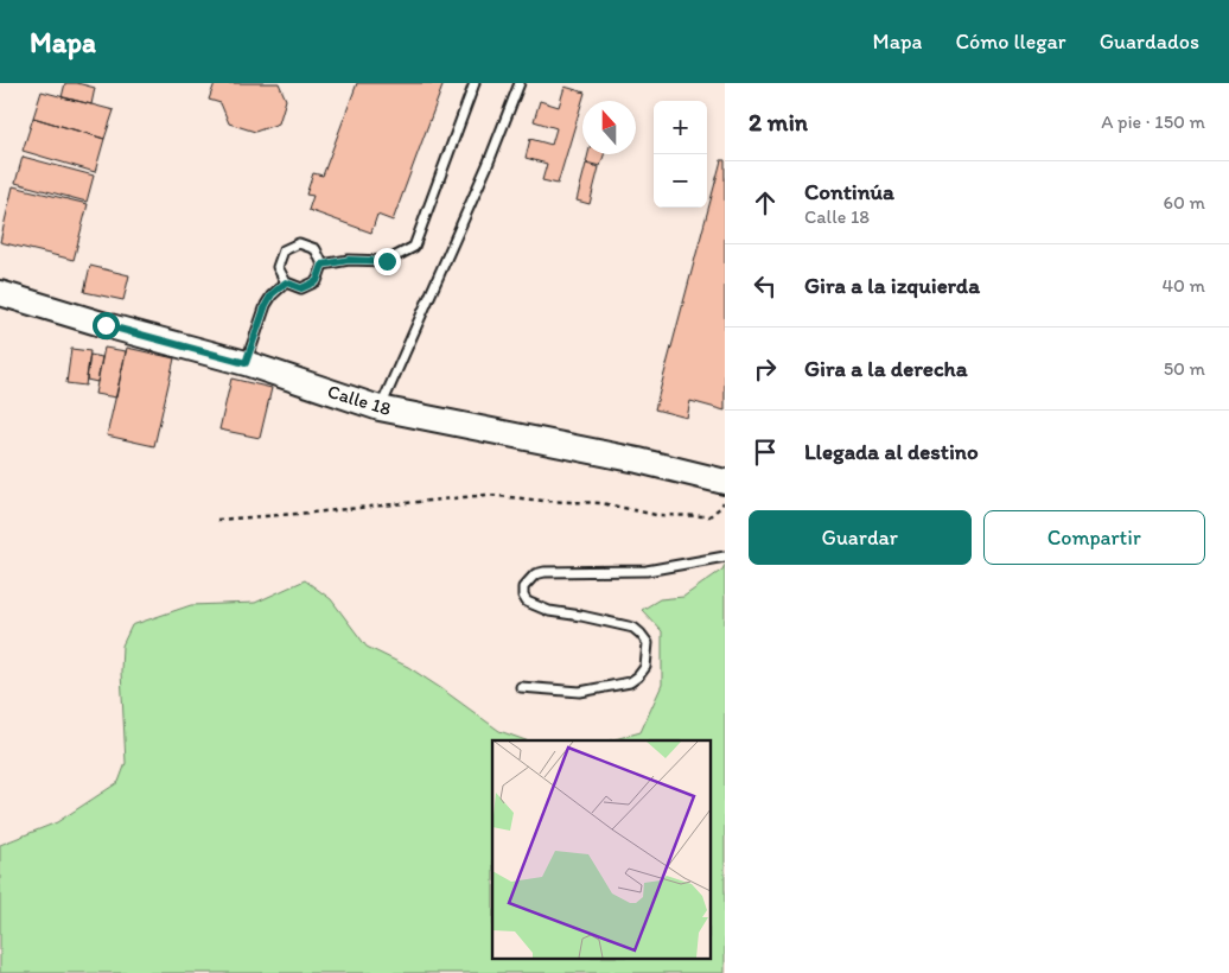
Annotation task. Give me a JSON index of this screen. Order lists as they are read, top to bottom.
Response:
{
  "streets": {
    "main road": ["Calle 18"]
  },
  "north": "top",
  "page": {
    "header": "Mapa",
    "nav": ["Mapa", "Cómo llegar", "Guardados"],
    "heading": ["2 min", "A pie · 150 m"],
    "map_buttons": ["+", "−"],
    "list": [
      ["Continúa", "Calle 18", "60 m"],
      ["Gira a la izquierda", "40 m"],
      ["Gira a la derecha", "50 m"],
      "Llegada al destino"
    ],
    "buttons": ["Guardar", "Compartir"]
  }
}
